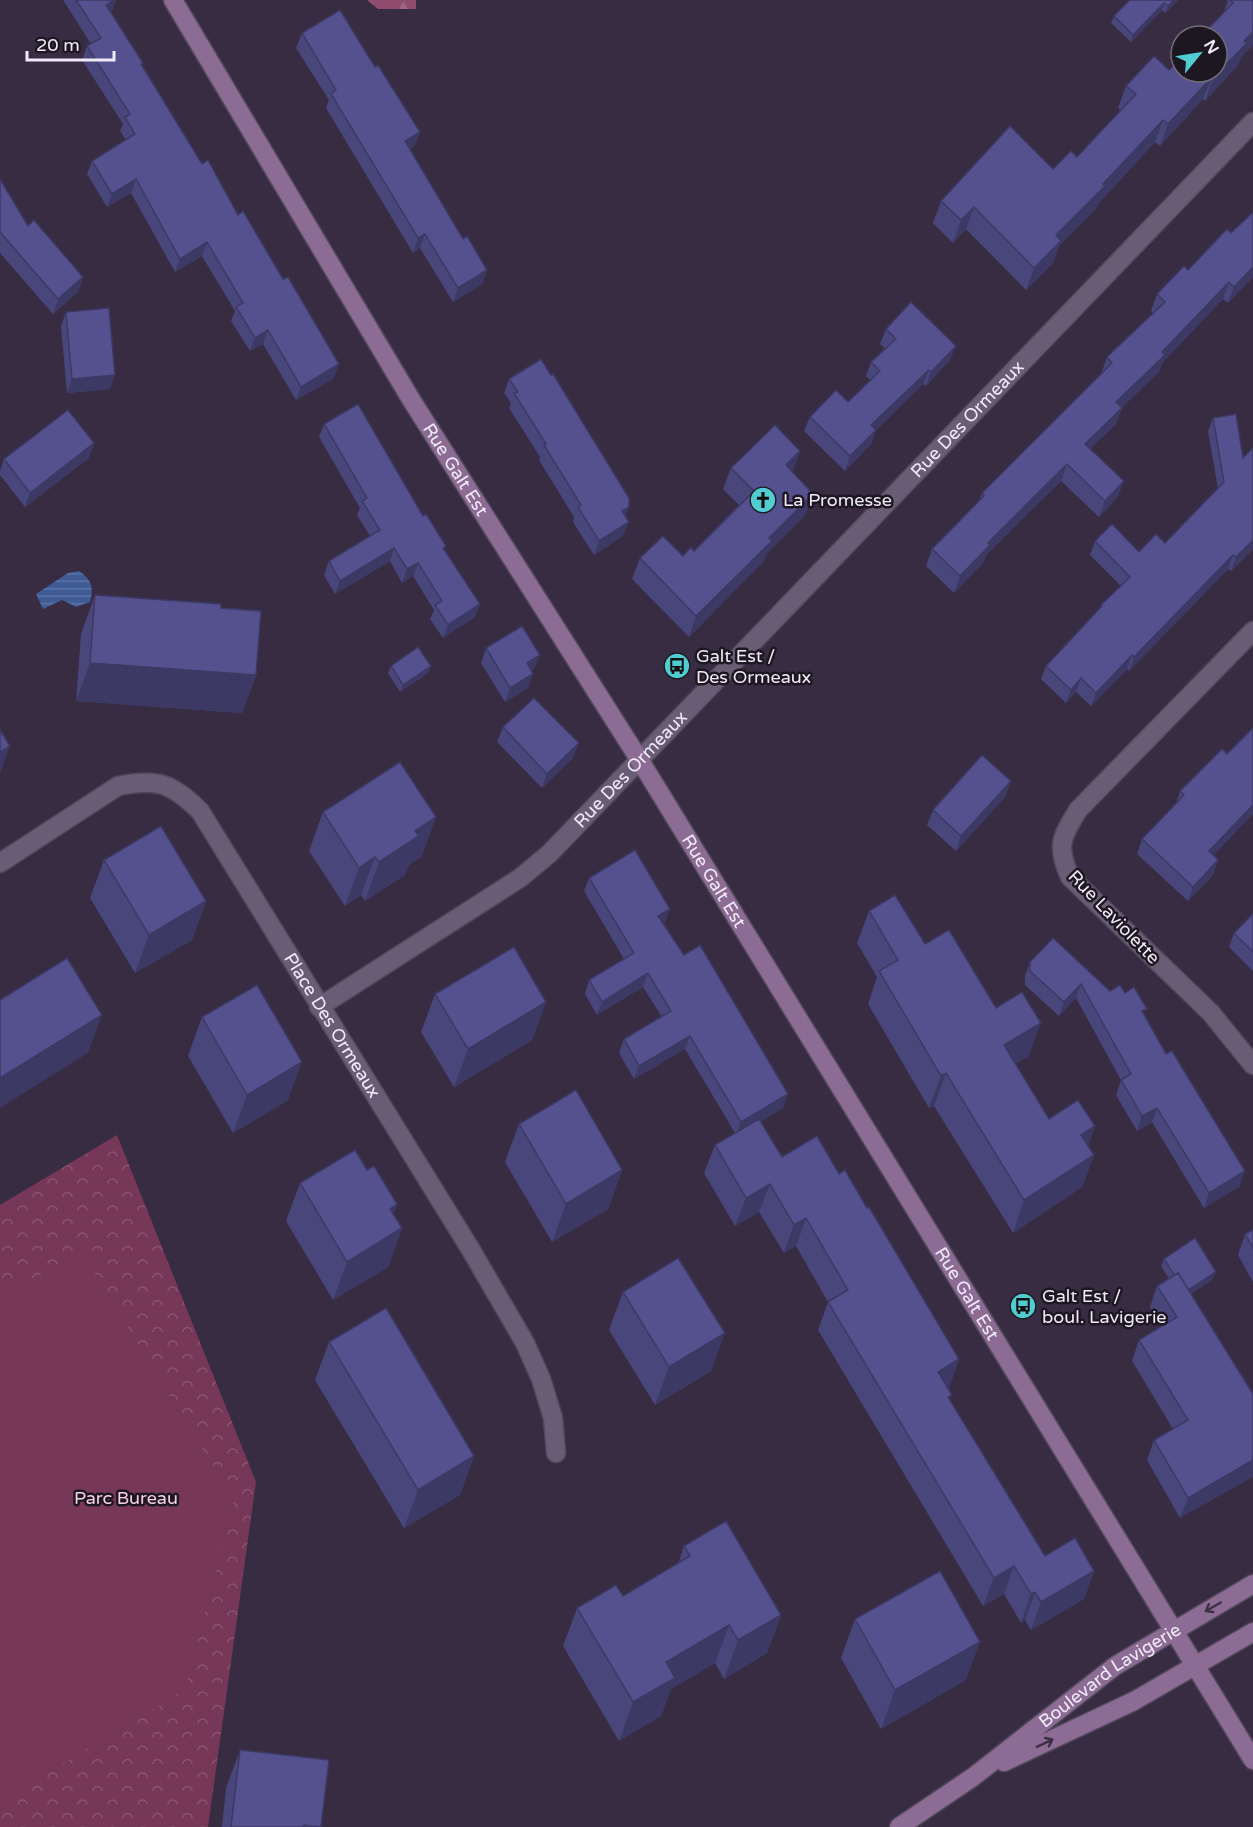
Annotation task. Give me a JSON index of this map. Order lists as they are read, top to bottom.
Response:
{
  "streets": {
    "main road": ["Rue Galt Est", "Boulevard Lavigerie"],
    "street": ["Rue Des Ormeaux", "Rue Laviolette", "Place Des Ormeaux"]
  },
  "crossings": [
    ["Rue Des Ormeaux", "Rue Galt Est"],
    ["Rue Des Ormeaux", "Place Des Ormeaux"],
    ["Rue Galt Est", "Boulevard Lavigerie"]
  ],
  "parks": ["Parc Bureau"],
  "places": {
    "church": ["La Promesse"],
    "bus stop": ["Galt Est / Des Ormeaux", "Galt Est / boul. Lavigerie"]
  },
  "scale_bar": "20 m",
  "north": "top right"
}
